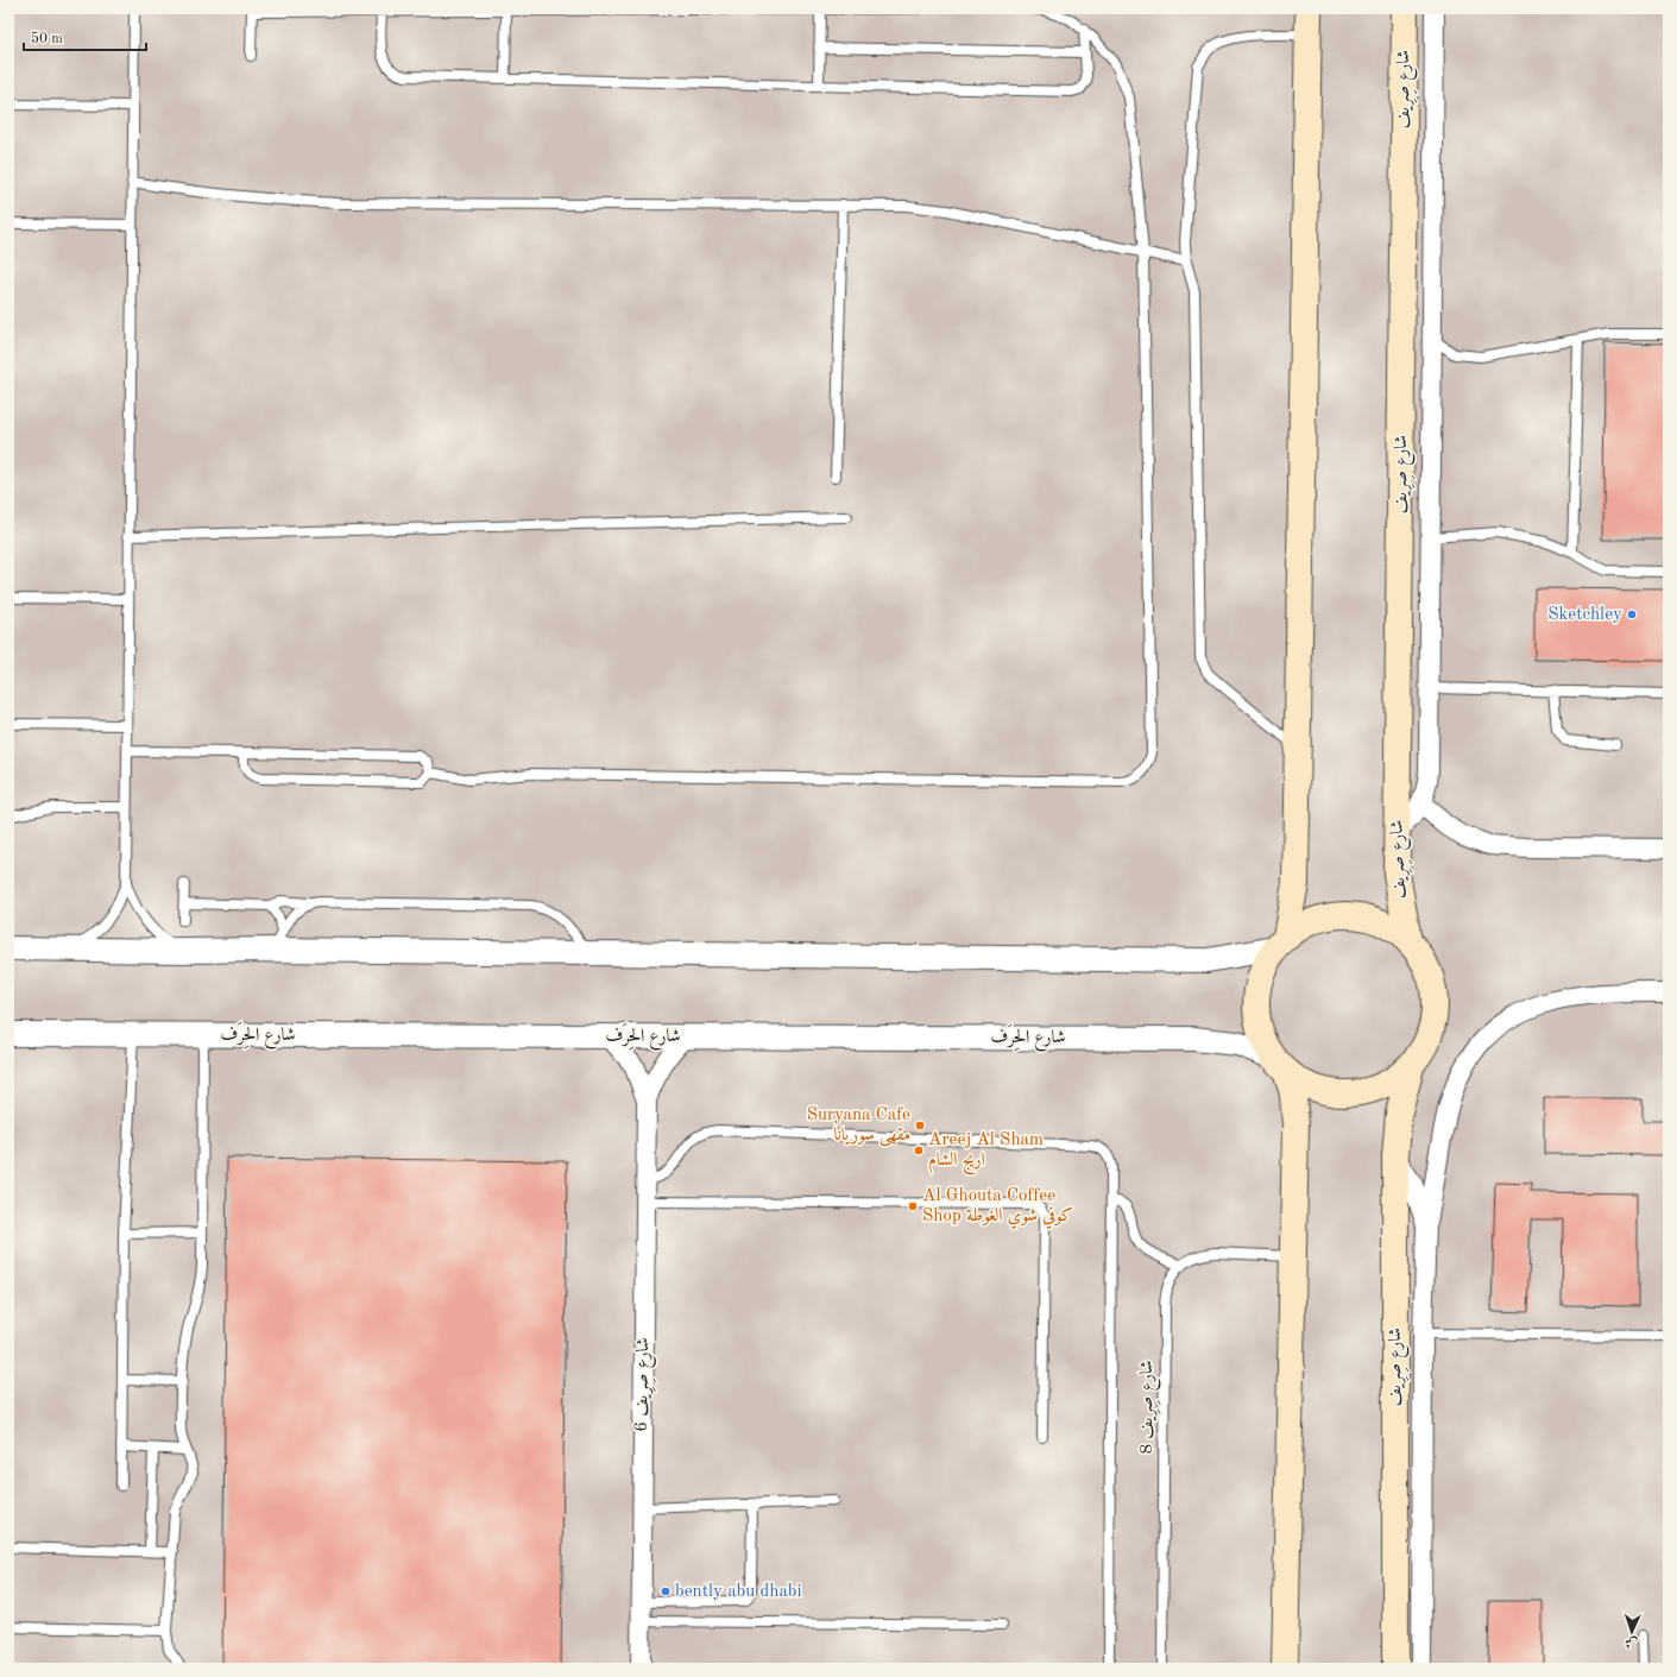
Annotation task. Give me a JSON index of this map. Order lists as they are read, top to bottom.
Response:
{
  "streets": {
    "main road": ["شارع صِرِيف"],
    "street": ["شارع الحِرَف", "شارع صِرِيف 6"],
    "lane": ["شارع صِرِيف 8"]
  },
  "crossings": [
    ["شارع الحِرَف", "شارع صِرِيف 6"]
  ],
  "places": [
    "Sketchley",
    "Suryana Cafe مقهى سوريانا",
    "Areej Al Sham اريج الشام",
    "Al Ghouta Coffee Shop كوفي شوي الغوطة",
    "bently abu dhabi"
  ],
  "scale_bar": "50 m",
  "north": "bottom"
}
